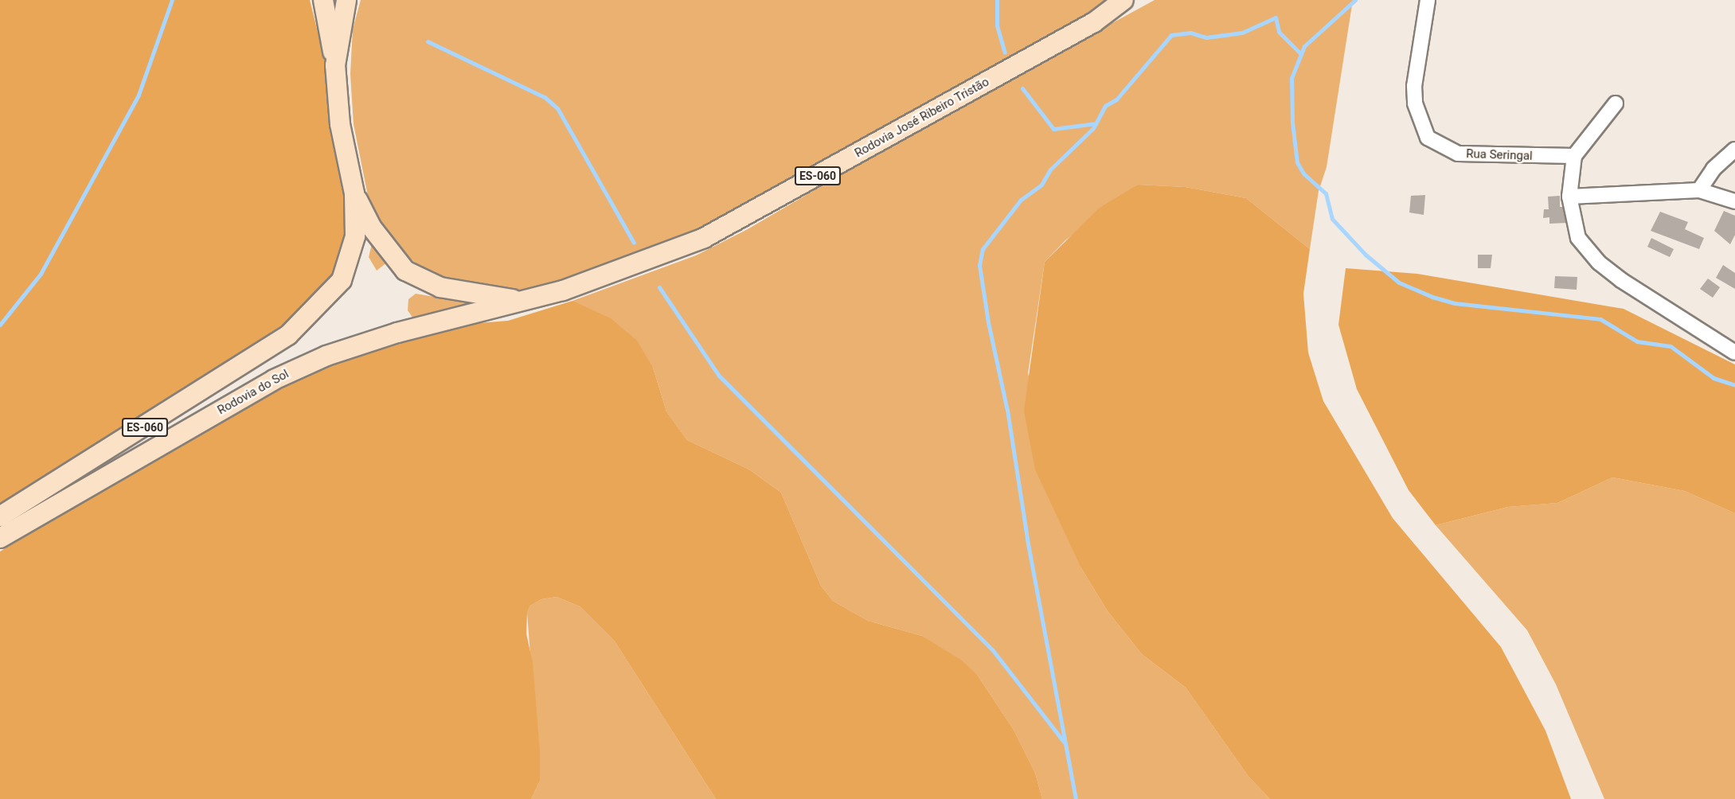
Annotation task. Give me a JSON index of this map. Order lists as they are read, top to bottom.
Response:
{
  "streets": {
    "main road": ["Rodovia José Ribeiro Tristão", "ES-060", "Rodovia do Sol"],
    "street": ["Rua Seringal"]
  },
  "crossings": [
    ["Rodovia José Ribeiro Tristão", "Rodovia do Sol"]
  ]
}
